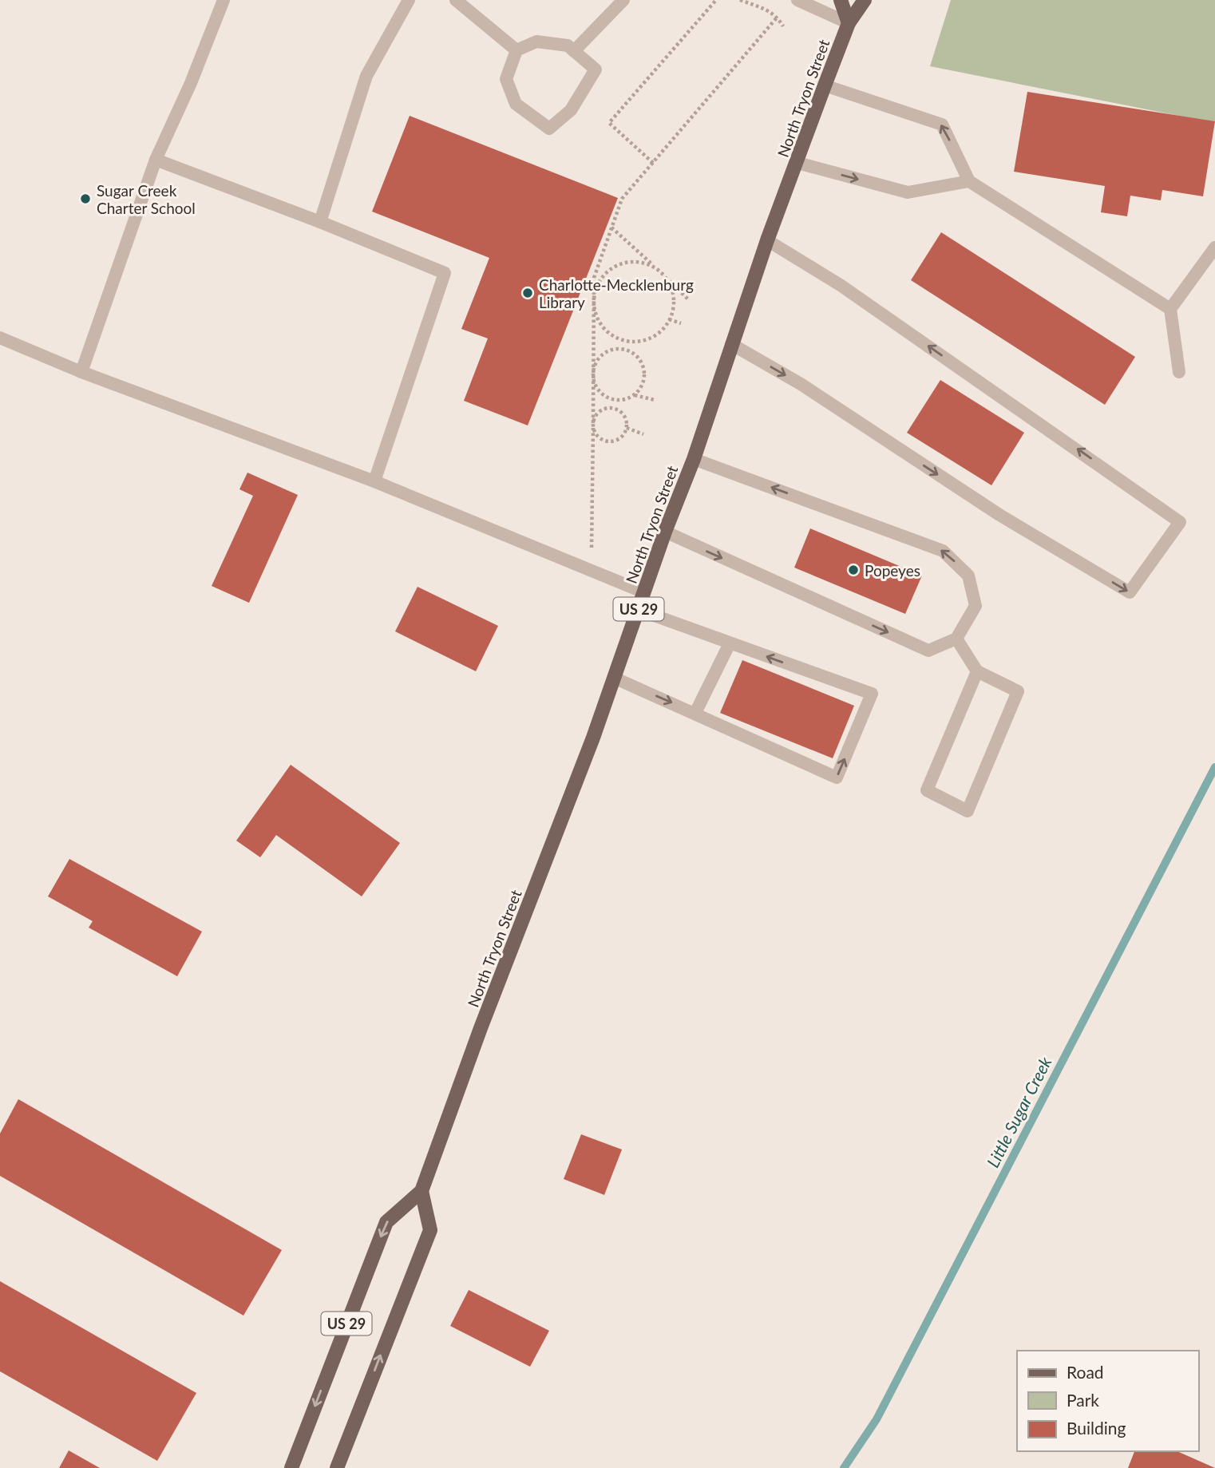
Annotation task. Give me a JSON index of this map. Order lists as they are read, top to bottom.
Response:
{
  "streets": {
    "main road": ["North Tryon Street", "US 29"]
  },
  "crossings": [
    ["North Tryon Street", "US 29"]
  ],
  "water": ["Little Sugar Creek"],
  "places": ["Sugar Creek Charter School", "Charlotte-Mecklenburg Library", "Popeyes"],
  "legend": ["Road", "Park", "Building"]
}
